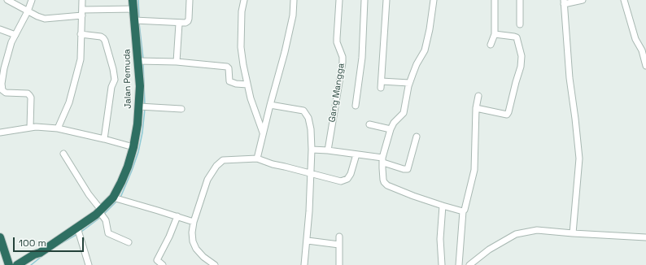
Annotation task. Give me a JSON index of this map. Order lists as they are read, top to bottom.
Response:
{
  "streets": {
    "highway": ["Jalan Pemuda"],
    "street": ["Gang Mangga"]
  },
  "scale_bar": "100 m"
}
